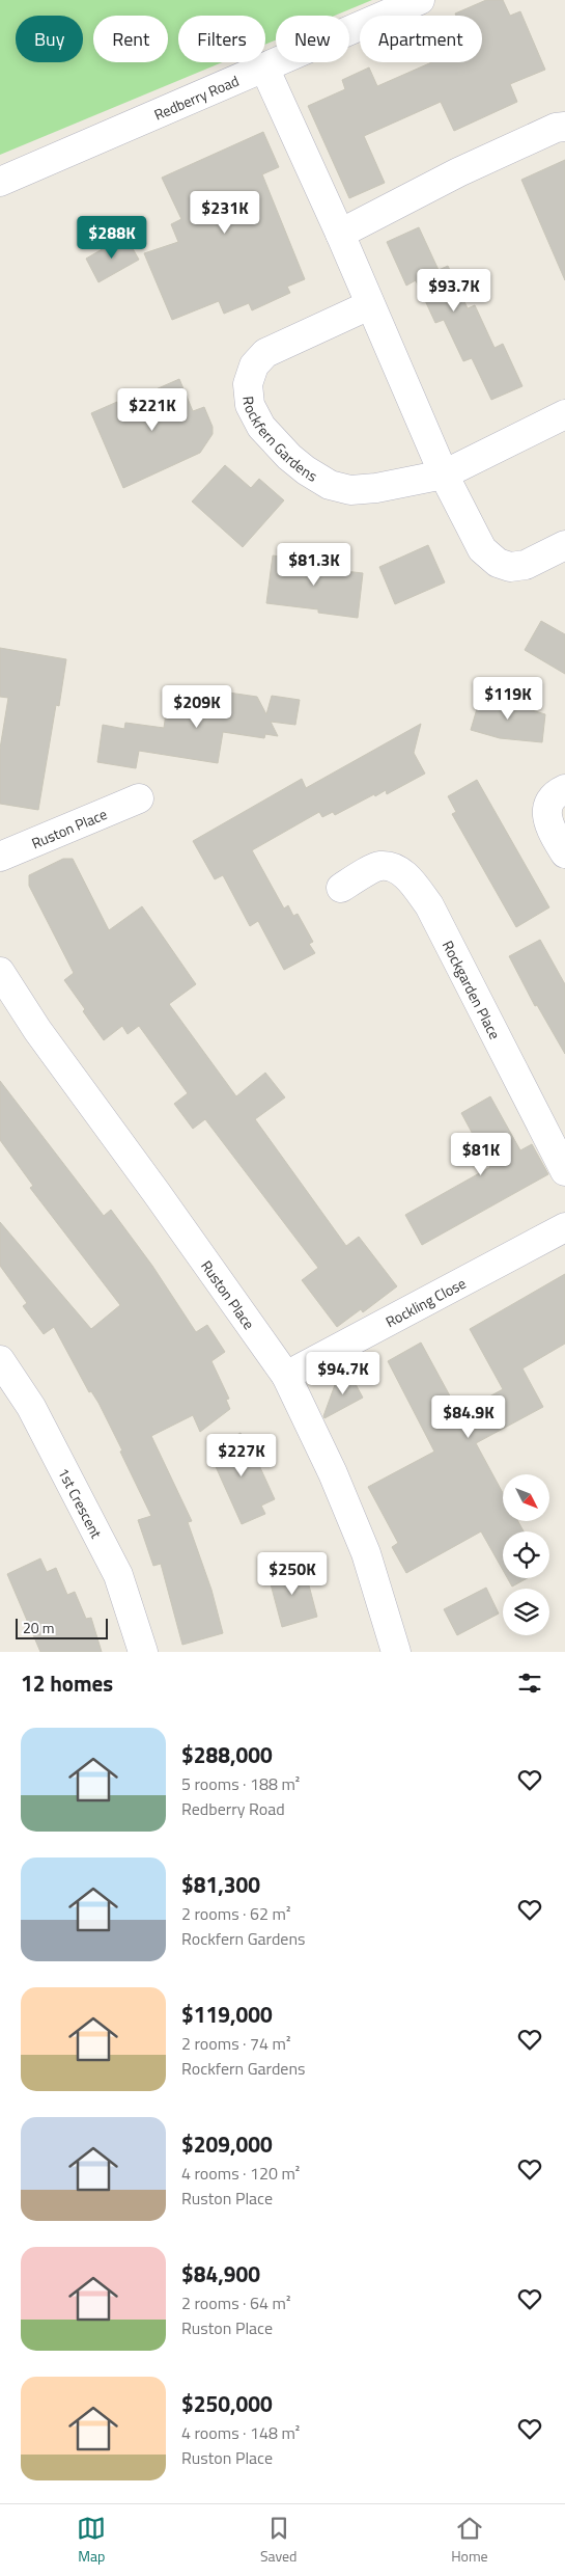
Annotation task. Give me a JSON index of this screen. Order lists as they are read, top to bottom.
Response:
{
  "streets": {
    "street": [
      "Redberry Road",
      "Rockfern Gardens",
      "Ruston Place",
      "Rockgarden Place",
      "Rockling Close",
      "1st Crescent"
    ]
  },
  "crossings": [
    ["Ruston Place", "Rockling Close"]
  ],
  "scale_bar": "20 m",
  "north": "bottom right",
  "page": {
    "chip": [
      "Buy",
      "Rent",
      "Filters",
      "New",
      "Apartment"
    ],
    "price": [
      "$231K",
      "$288K",
      "$93.7K",
      "$221K",
      "$81.3K",
      "$119K",
      "$209K",
      "$81K",
      "$94.7K",
      "$84.9K",
      "$227K",
      "$250K"
    ],
    "scale": "20 m",
    "heading": "12 homes",
    "list": [
      {
        "name": "$288,000",
        "note": "5 rooms · 188 m² · Redberry Road"
      },
      {
        "name": "$81,300",
        "note": "2 rooms · 62 m² · Rockfern Gardens"
      },
      {
        "name": "$119,000",
        "note": "2 rooms · 74 m² · Rockfern Gardens"
      },
      {
        "name": "$209,000",
        "note": "4 rooms · 120 m² · Ruston Place"
      },
      {
        "name": "$84,900",
        "note": "2 rooms · 64 m² · Ruston Place"
      },
      {
        "name": "$250,000",
        "note": "4 rooms · 148 m² · Ruston Place"
      }
    ],
    "tabs": ["Map", "Saved", "Home"]
  }
}
